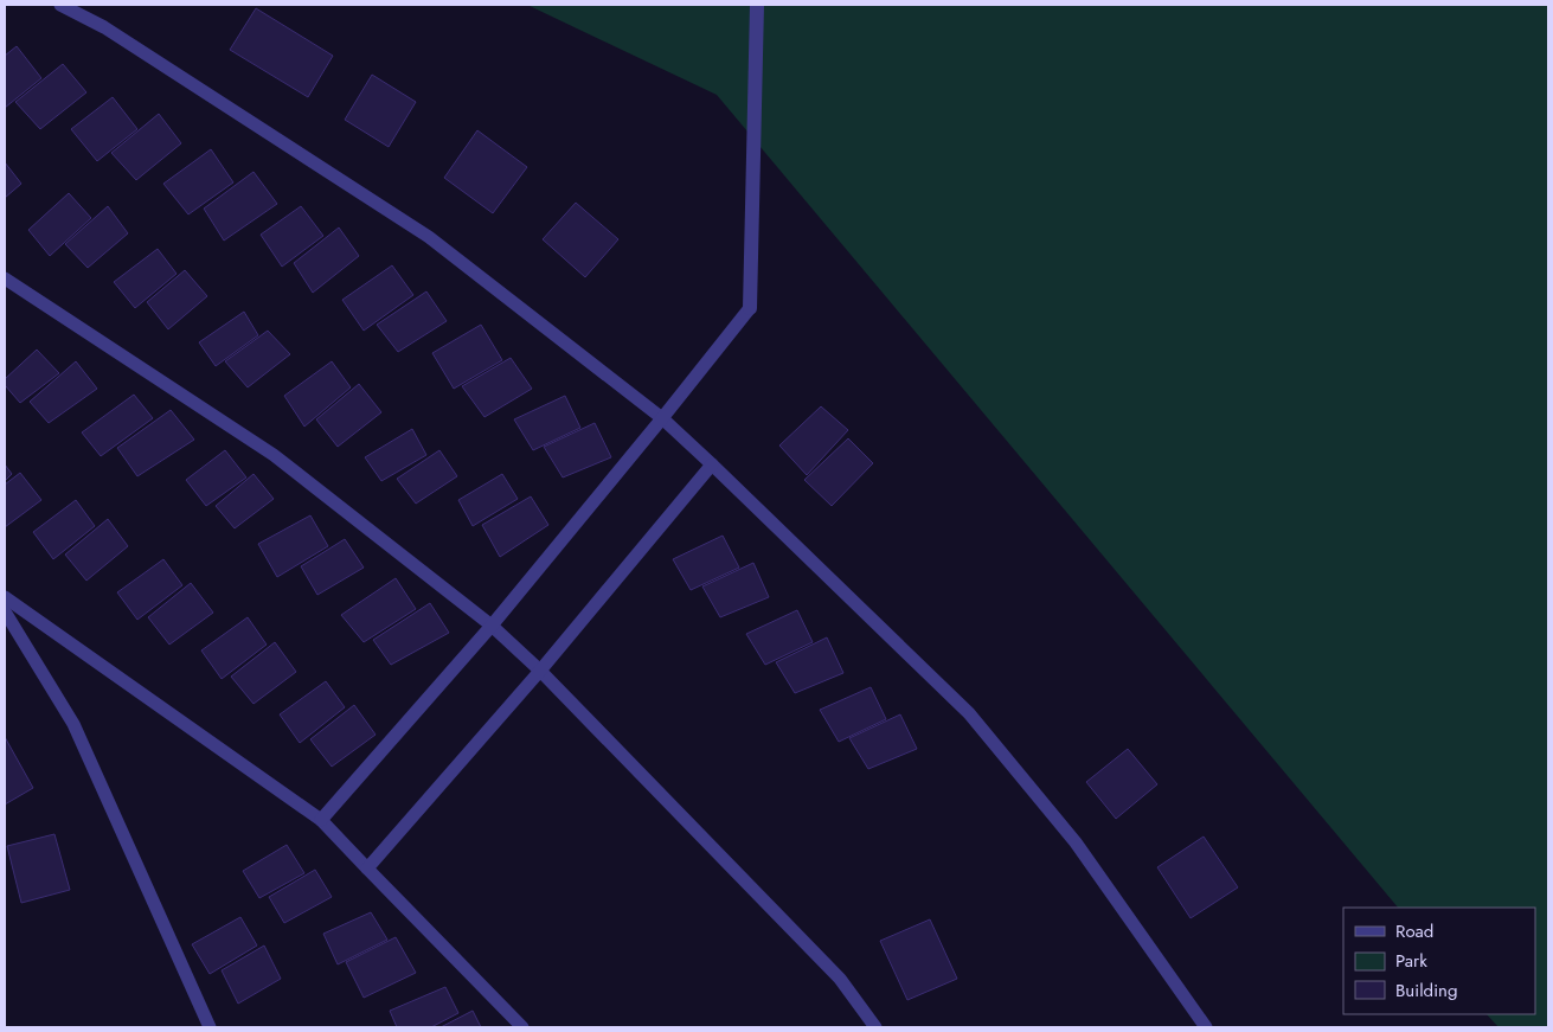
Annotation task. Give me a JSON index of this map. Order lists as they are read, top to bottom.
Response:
{
  "legend": ["Road", "Park", "Building"]
}
